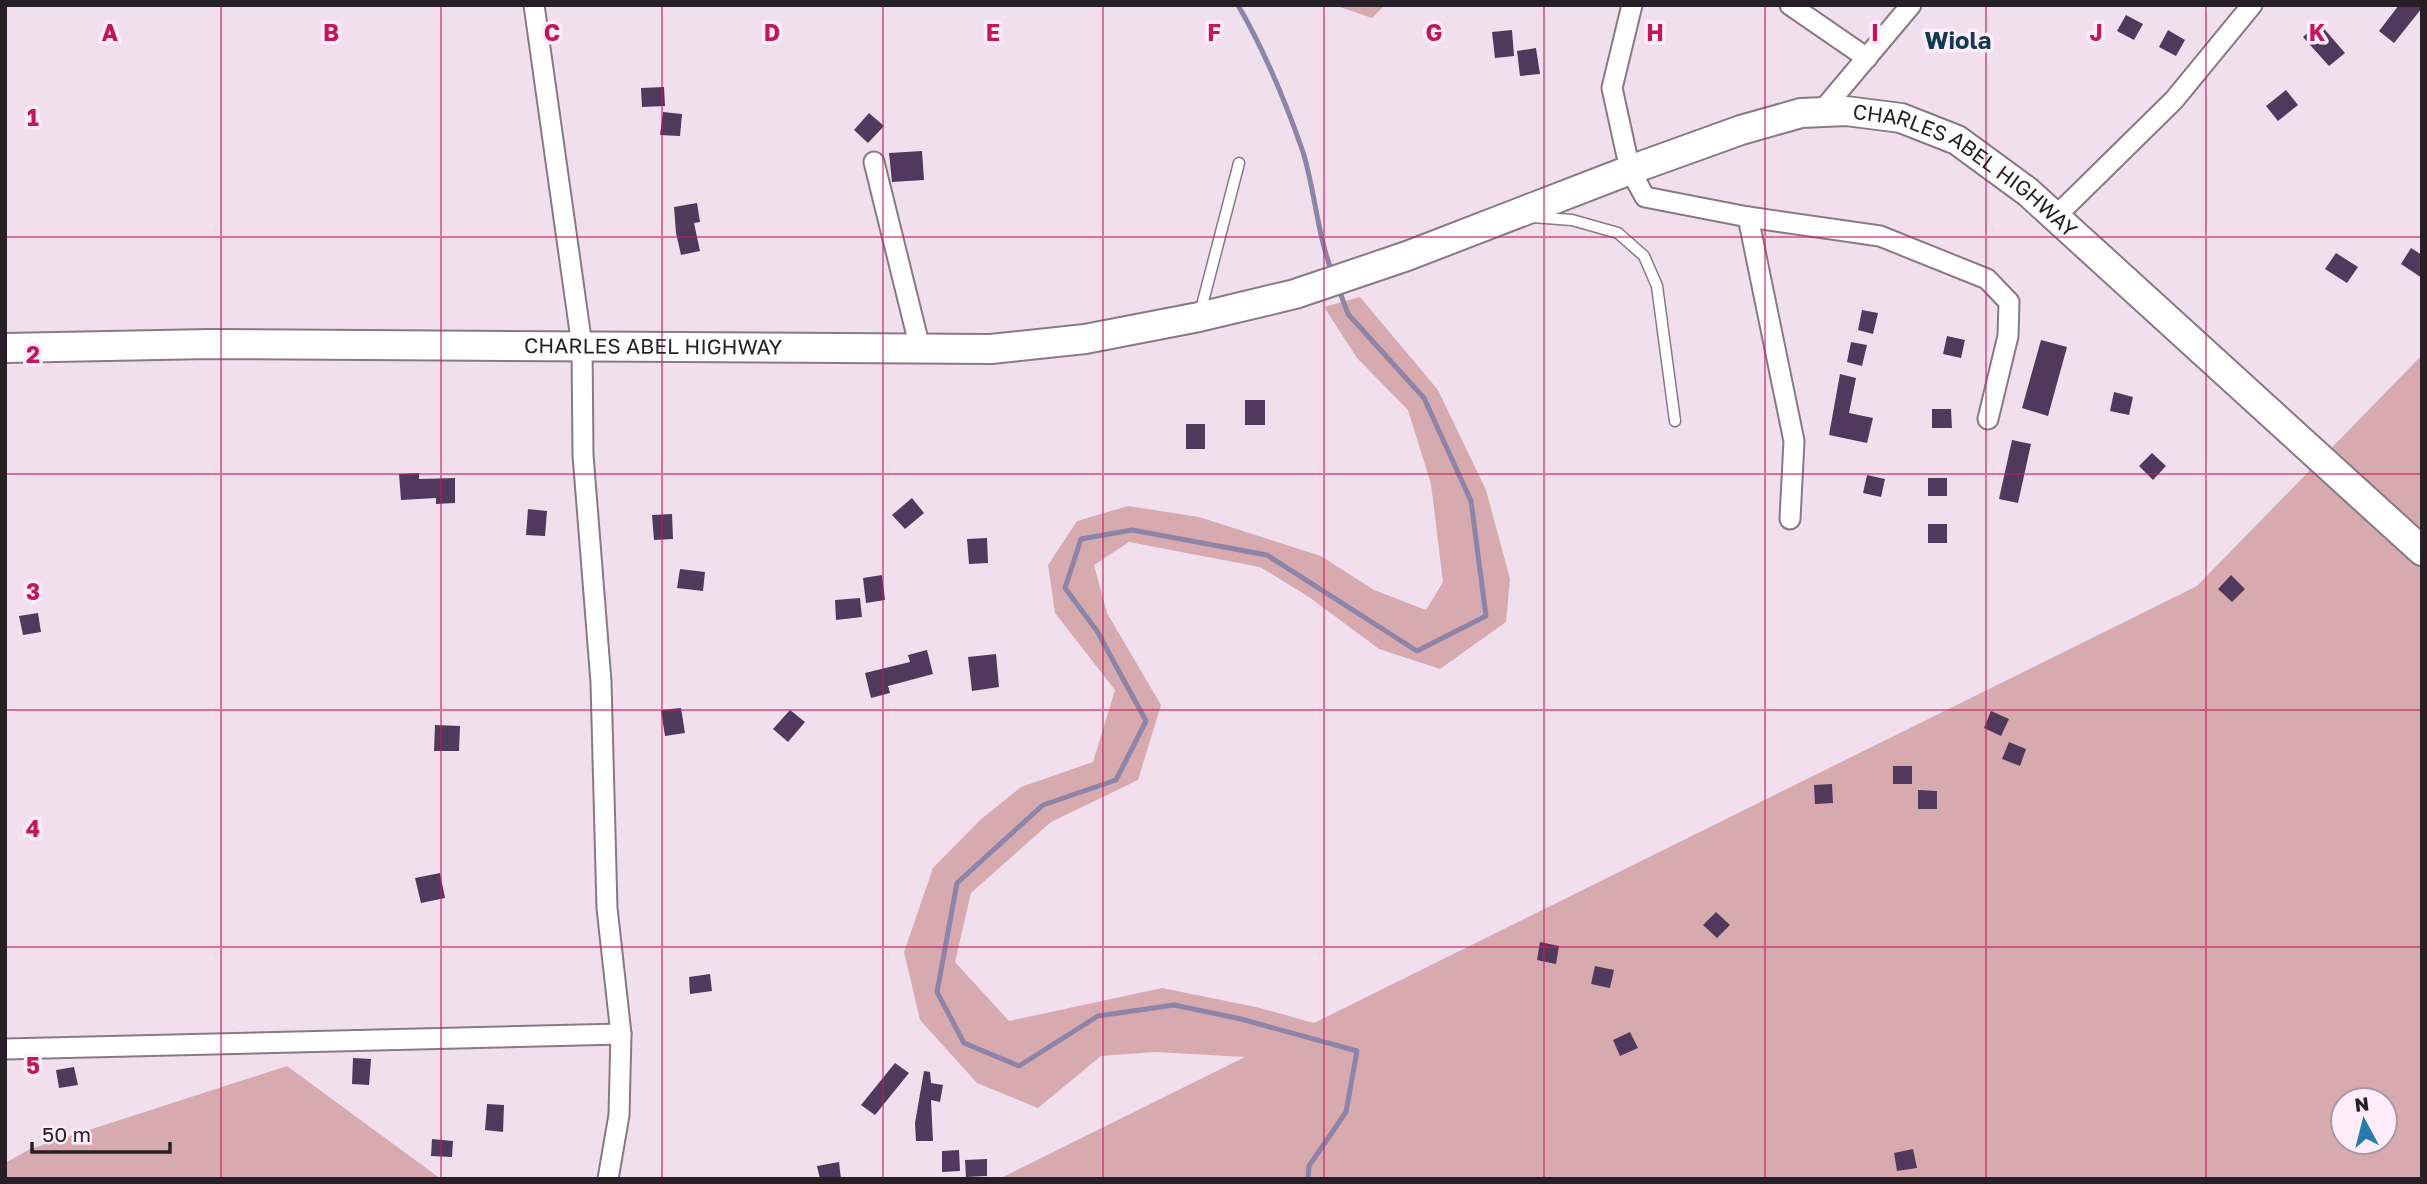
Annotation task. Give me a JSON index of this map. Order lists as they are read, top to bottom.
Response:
{
  "streets": {
    "main road": ["CHARLES ABEL HIGHWAY"]
  },
  "districts": ["Wiola"],
  "scale_bar": "50 m",
  "north": "top",
  "grid": {
    "columns": [
      "A",
      "B",
      "C",
      "D",
      "E",
      "F",
      "G",
      "H",
      "I",
      "J",
      "K"
    ],
    "rows": [
      "1",
      "2",
      "3",
      "4",
      "5"
    ]
  }
}
